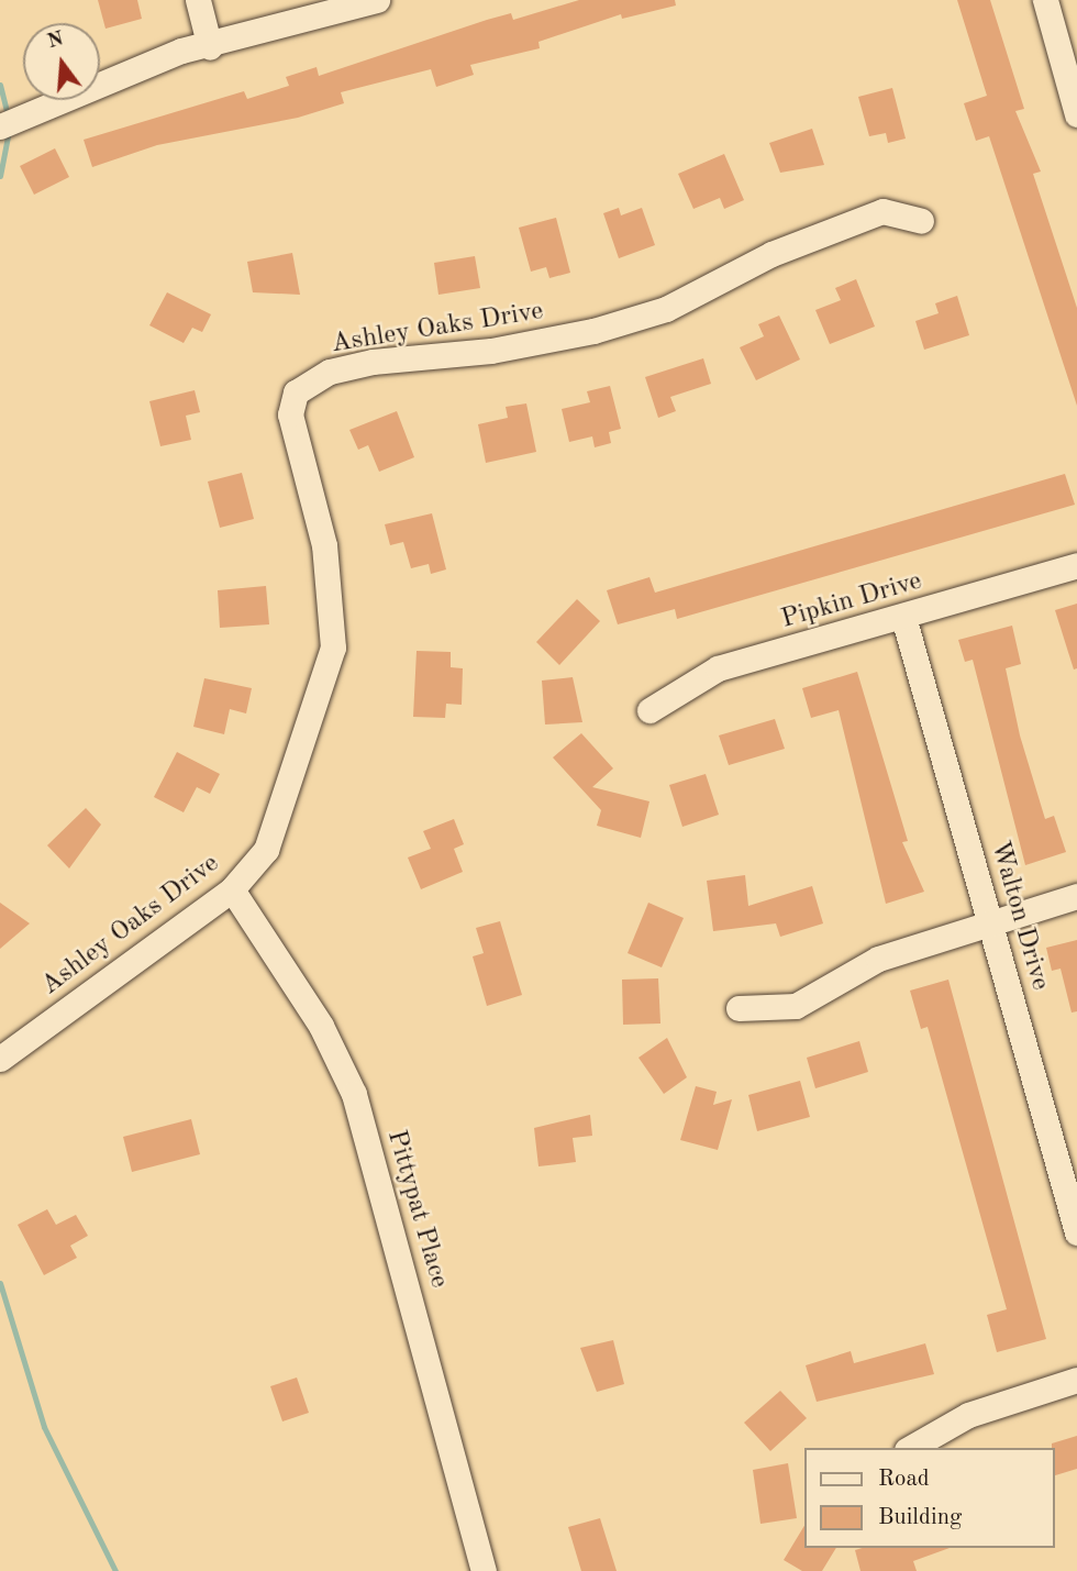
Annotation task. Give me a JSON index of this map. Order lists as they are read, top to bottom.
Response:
{
  "streets": {
    "street": [
      "Ashley Oaks Drive",
      "Pipkin Drive",
      "Walton Drive",
      "Pittypat Place"
    ]
  },
  "crossings": [
    ["Ashley Oaks Drive", "Pittypat Place"],
    ["Pipkin Drive", "Walton Drive"]
  ],
  "legend": ["Road", "Building"],
  "north": "top"
}
